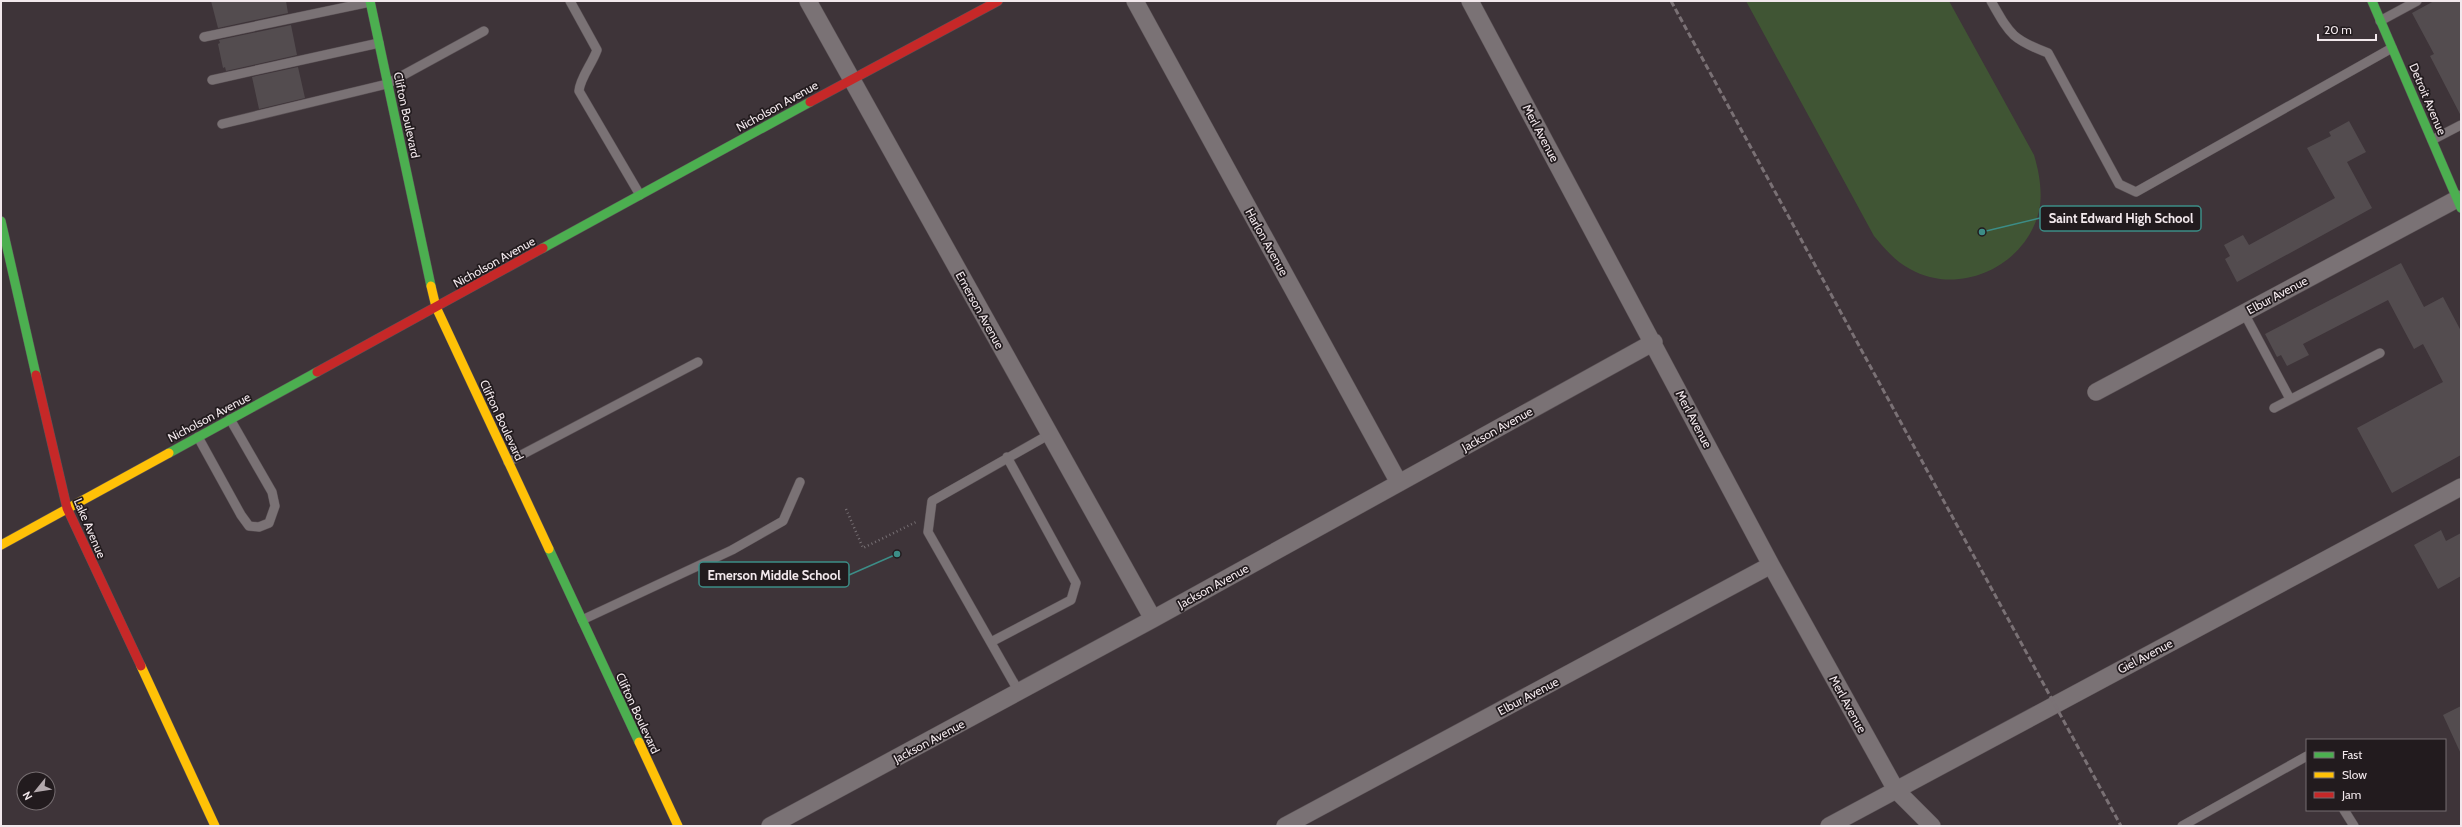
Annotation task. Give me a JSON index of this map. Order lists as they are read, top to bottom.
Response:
{
  "streets": {
    "street": [
      "Detroit Avenue",
      "Nicholson Avenue",
      "Clifton Boulevard",
      "Merl Avenue",
      "Harlon Avenue",
      "Elbur Avenue",
      "Emerson Avenue",
      "Jackson Avenue",
      "Lake Avenue",
      "Giel Avenue"
    ]
  },
  "crossings": [
    ["Detroit Avenue", "Elbur Avenue"],
    ["Nicholson Avenue", "Clifton Boulevard"],
    ["Nicholson Avenue", "Emerson Avenue"],
    ["Nicholson Avenue", "Lake Avenue"],
    ["Merl Avenue", "Elbur Avenue"],
    ["Merl Avenue", "Jackson Avenue"],
    ["Merl Avenue", "Giel Avenue"],
    ["Harlon Avenue", "Jackson Avenue"],
    ["Emerson Avenue", "Jackson Avenue"]
  ],
  "places": ["Saint Edward High School", "Emerson Middle School"],
  "legend": ["Fast", "Slow", "Jam"],
  "scale_bar": "20 m",
  "north": "bottom left"
}
